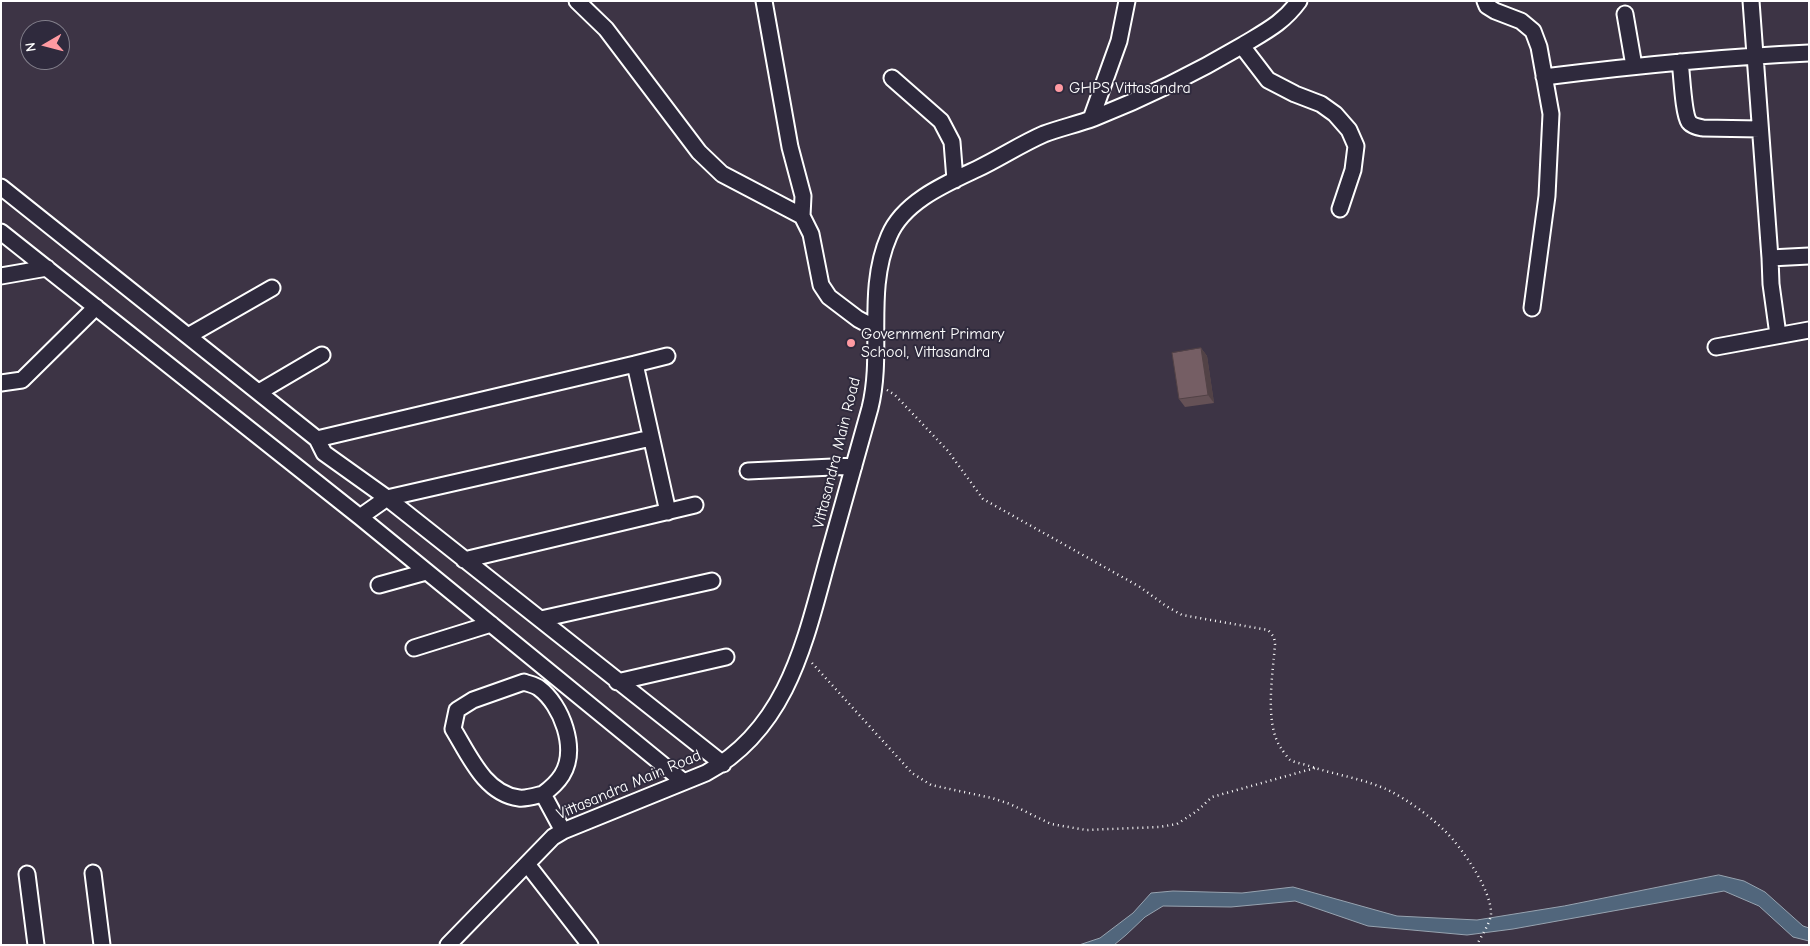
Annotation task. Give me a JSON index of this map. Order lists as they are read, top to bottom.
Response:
{
  "streets": {
    "street": ["Vittasandra Main Road"]
  },
  "places": ["GHPS Vittasandra", "Government Primary School, Vittasandra"],
  "north": "left"
}
